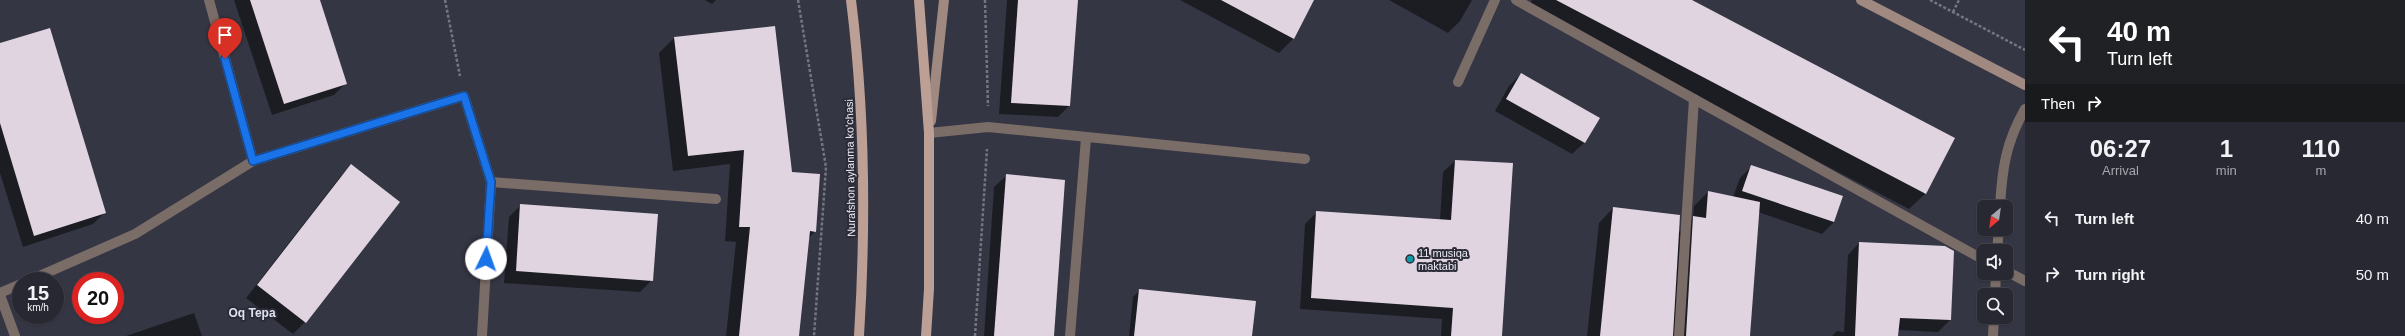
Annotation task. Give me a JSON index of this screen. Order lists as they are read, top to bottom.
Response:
{
  "streets": {
    "main road": ["Nurafshon aylanma ko'chasi"]
  },
  "districts": ["Oq Tepa"],
  "places": ["11 musiqa maktabi"],
  "north": "bottom left",
  "page": {
    "turn": ["40 m", "Turn left"],
    "then": "Then",
    "eta": [
      "06:27",
      "Arrival",
      "1",
      "min",
      "110",
      "m"
    ],
    "list": [
      {
        "name": "Turn left",
        "value": "40 m"
      },
      {
        "name": "Turn right",
        "value": "50 m"
      }
    ],
    "speed": "15 km/h",
    "limit": "20"
  }
}
